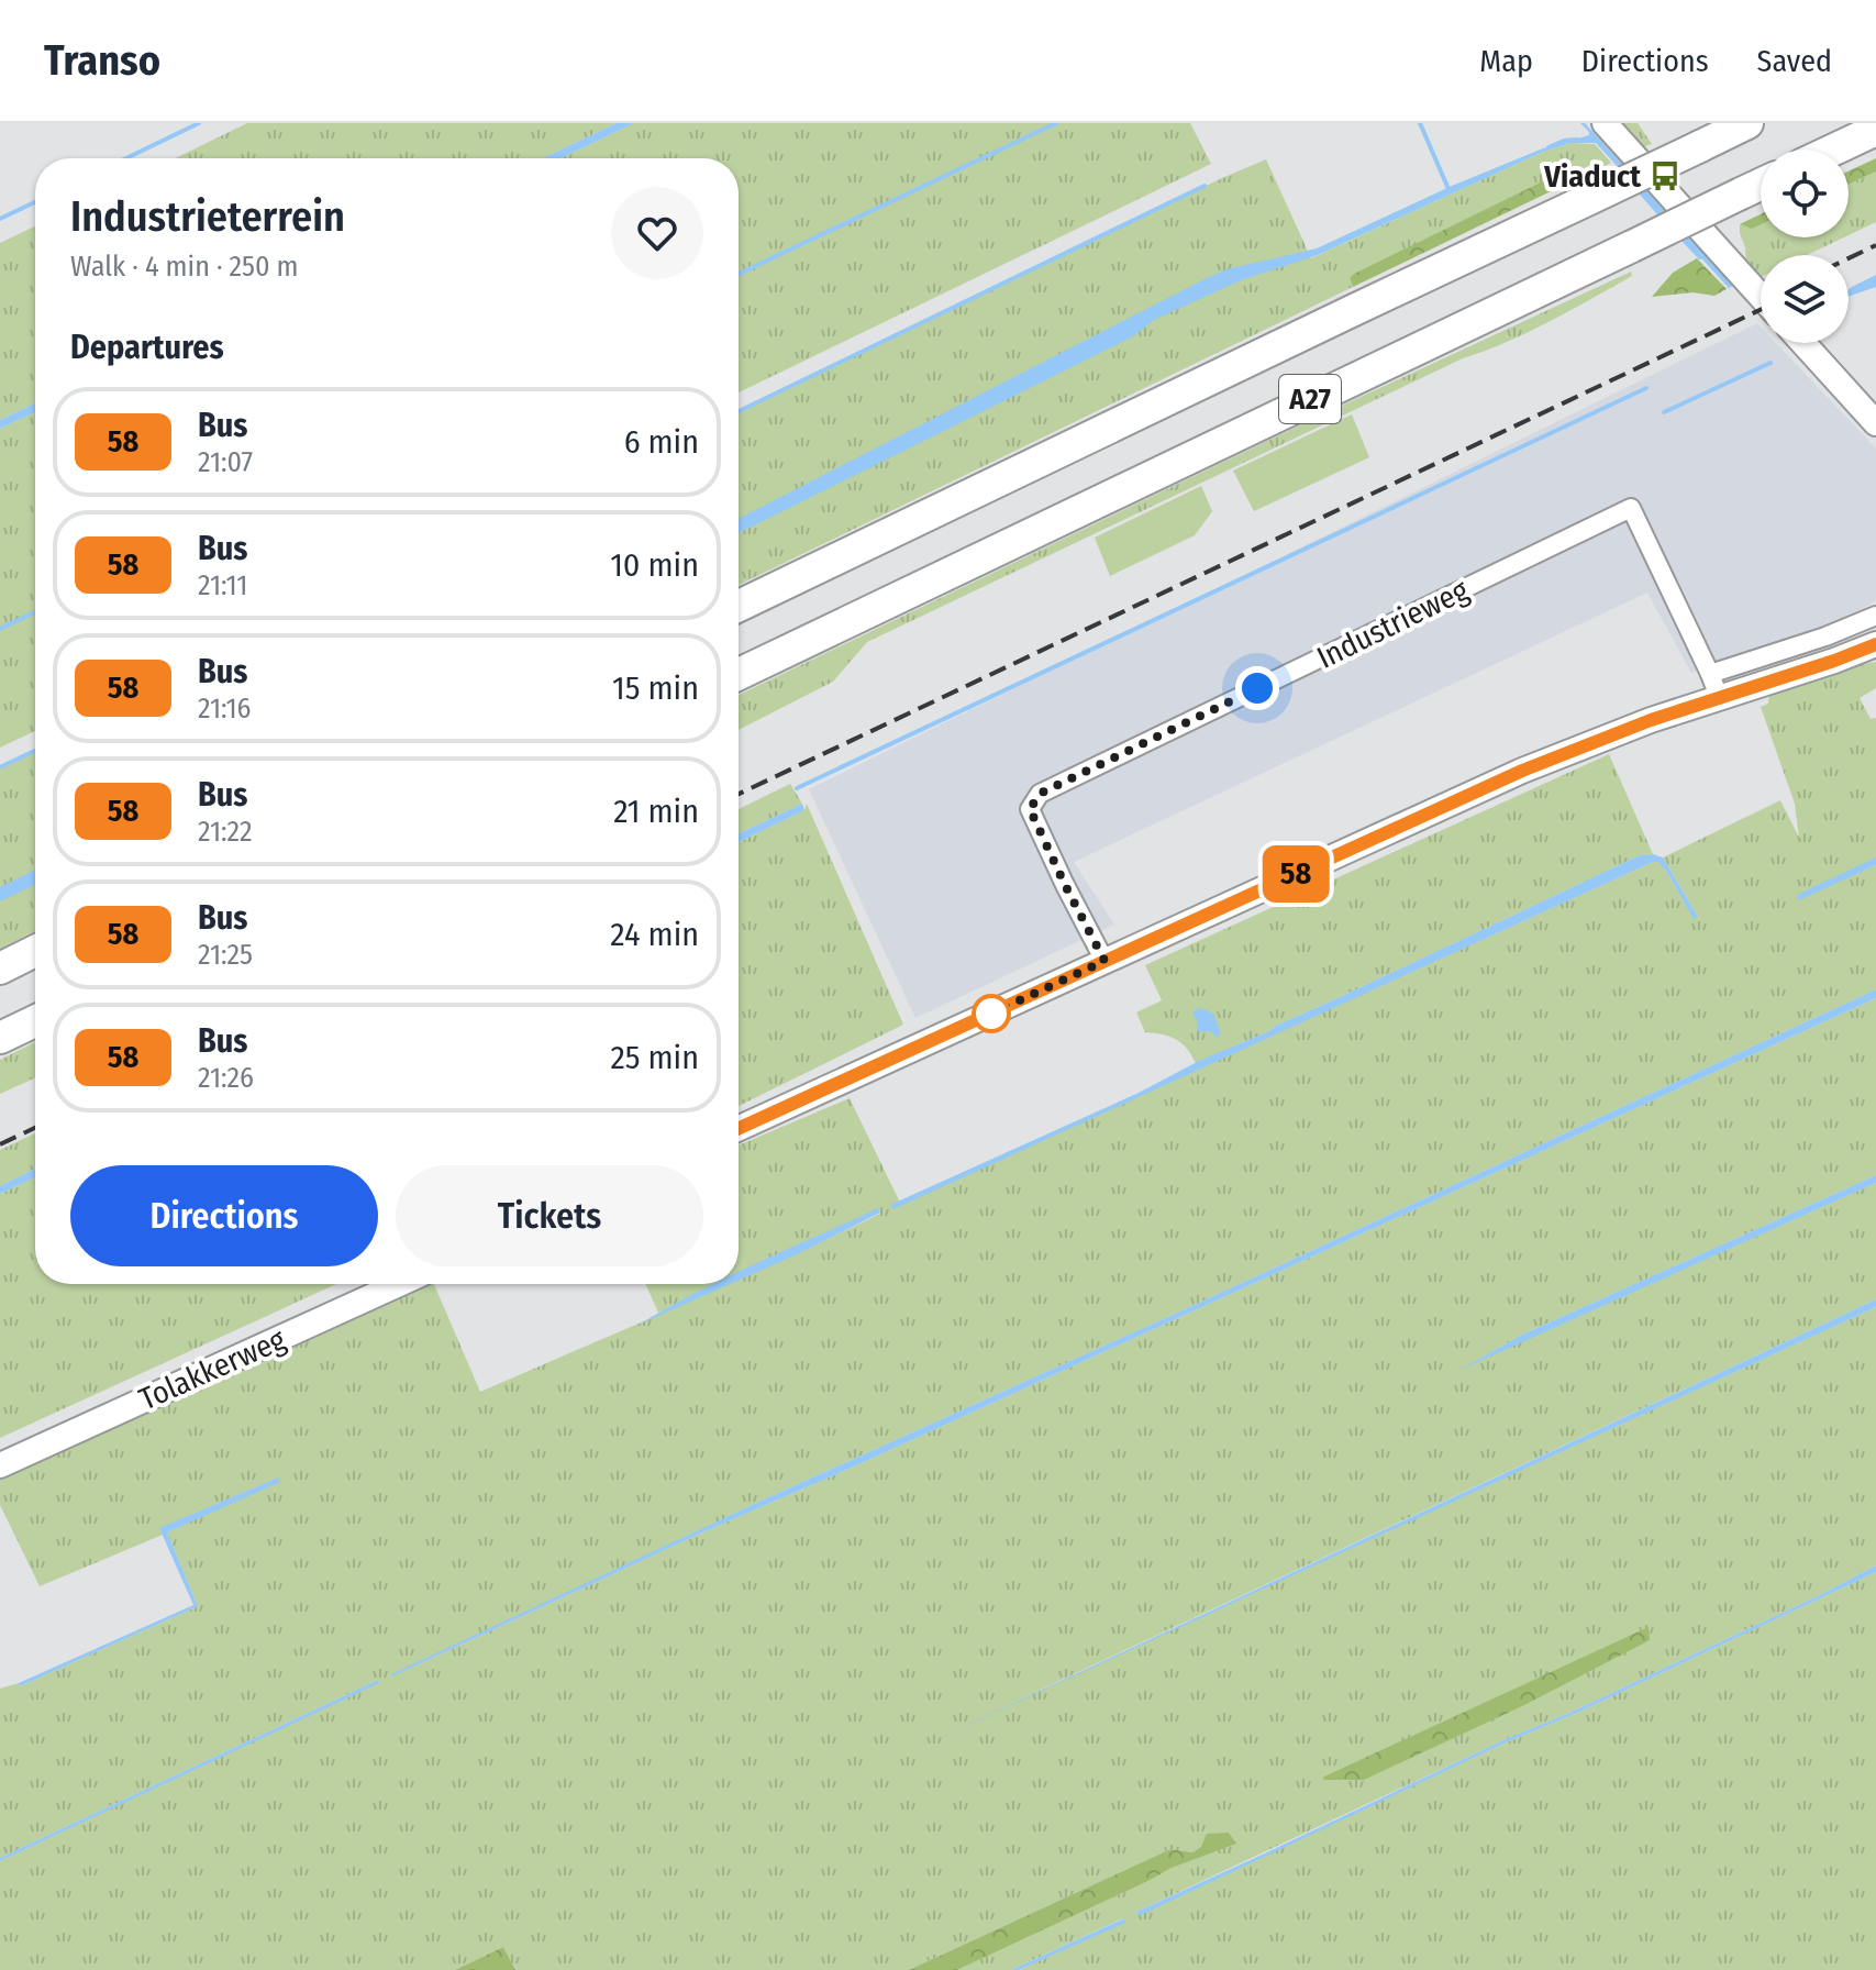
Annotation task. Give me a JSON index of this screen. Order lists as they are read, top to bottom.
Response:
{
  "streets": {
    "highway": ["A27"],
    "main road": ["Tolakkerweg"],
    "street": ["Industrieweg"]
  },
  "places": {
    "bus stop": ["Viaduct"]
  },
  "lines": ["bus line 58"],
  "page": {
    "header": "Transo",
    "nav": ["Map", "Directions", "Saved"],
    "on_map": "58",
    "heading": [
      ["Industrieterrein", "Walk · 4 min · 250 m"],
      "Departures"
    ],
    "list": [
      {
        "mark": "58",
        "name": "Bus",
        "note": "21:07",
        "value": "6 min"
      },
      {
        "mark": "58",
        "name": "Bus",
        "note": "21:11",
        "value": "10 min"
      },
      {
        "mark": "58",
        "name": "Bus",
        "note": "21:16",
        "value": "15 min"
      },
      {
        "mark": "58",
        "name": "Bus",
        "note": "21:22",
        "value": "21 min"
      },
      {
        "mark": "58",
        "name": "Bus",
        "note": "21:25",
        "value": "24 min"
      },
      {
        "mark": "58",
        "name": "Bus",
        "note": "21:26",
        "value": "25 min"
      }
    ],
    "buttons": ["Directions", "Tickets"]
  }
}
